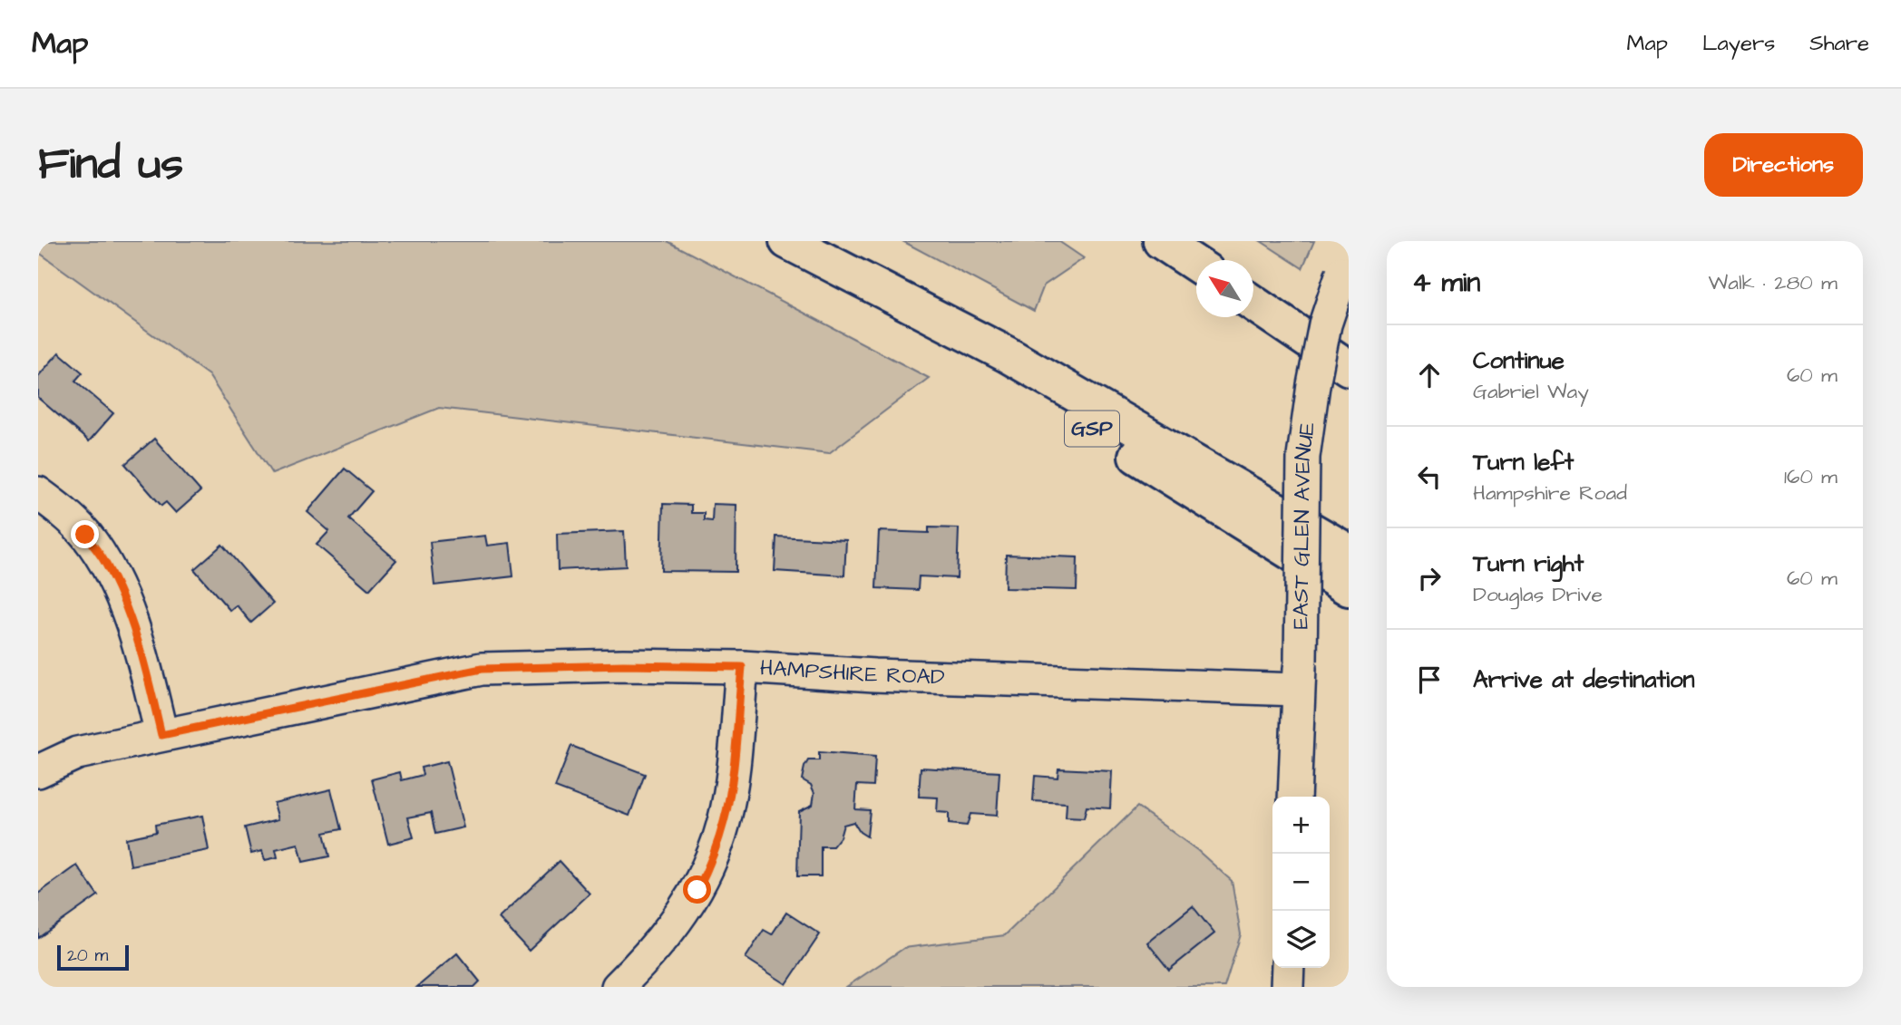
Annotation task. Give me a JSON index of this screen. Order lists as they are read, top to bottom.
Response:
{
  "streets": {
    "highway": ["GSP"],
    "street": ["EAST GLEN AVENUE", "HAMPSHIRE ROAD"]
  },
  "crossings": [
    ["EAST GLEN AVENUE", "HAMPSHIRE ROAD"]
  ],
  "scale_bar": "20 m",
  "north": "top left",
  "page": {
    "header": "Map",
    "nav": ["Map", "Layers", "Share"],
    "buttons": "Directions",
    "title": "Find us",
    "heading": ["4 min", "Walk · 280 m"],
    "list": [
      ["Continue", "Gabriel Way", "60 m"],
      ["Turn left", "Hampshire Road", "160 m"],
      ["Turn right", "Douglas Drive", "60 m"],
      "Arrive at destination"
    ],
    "map_buttons": ["+", "−"],
    "scale": "20 m"
  }
}
